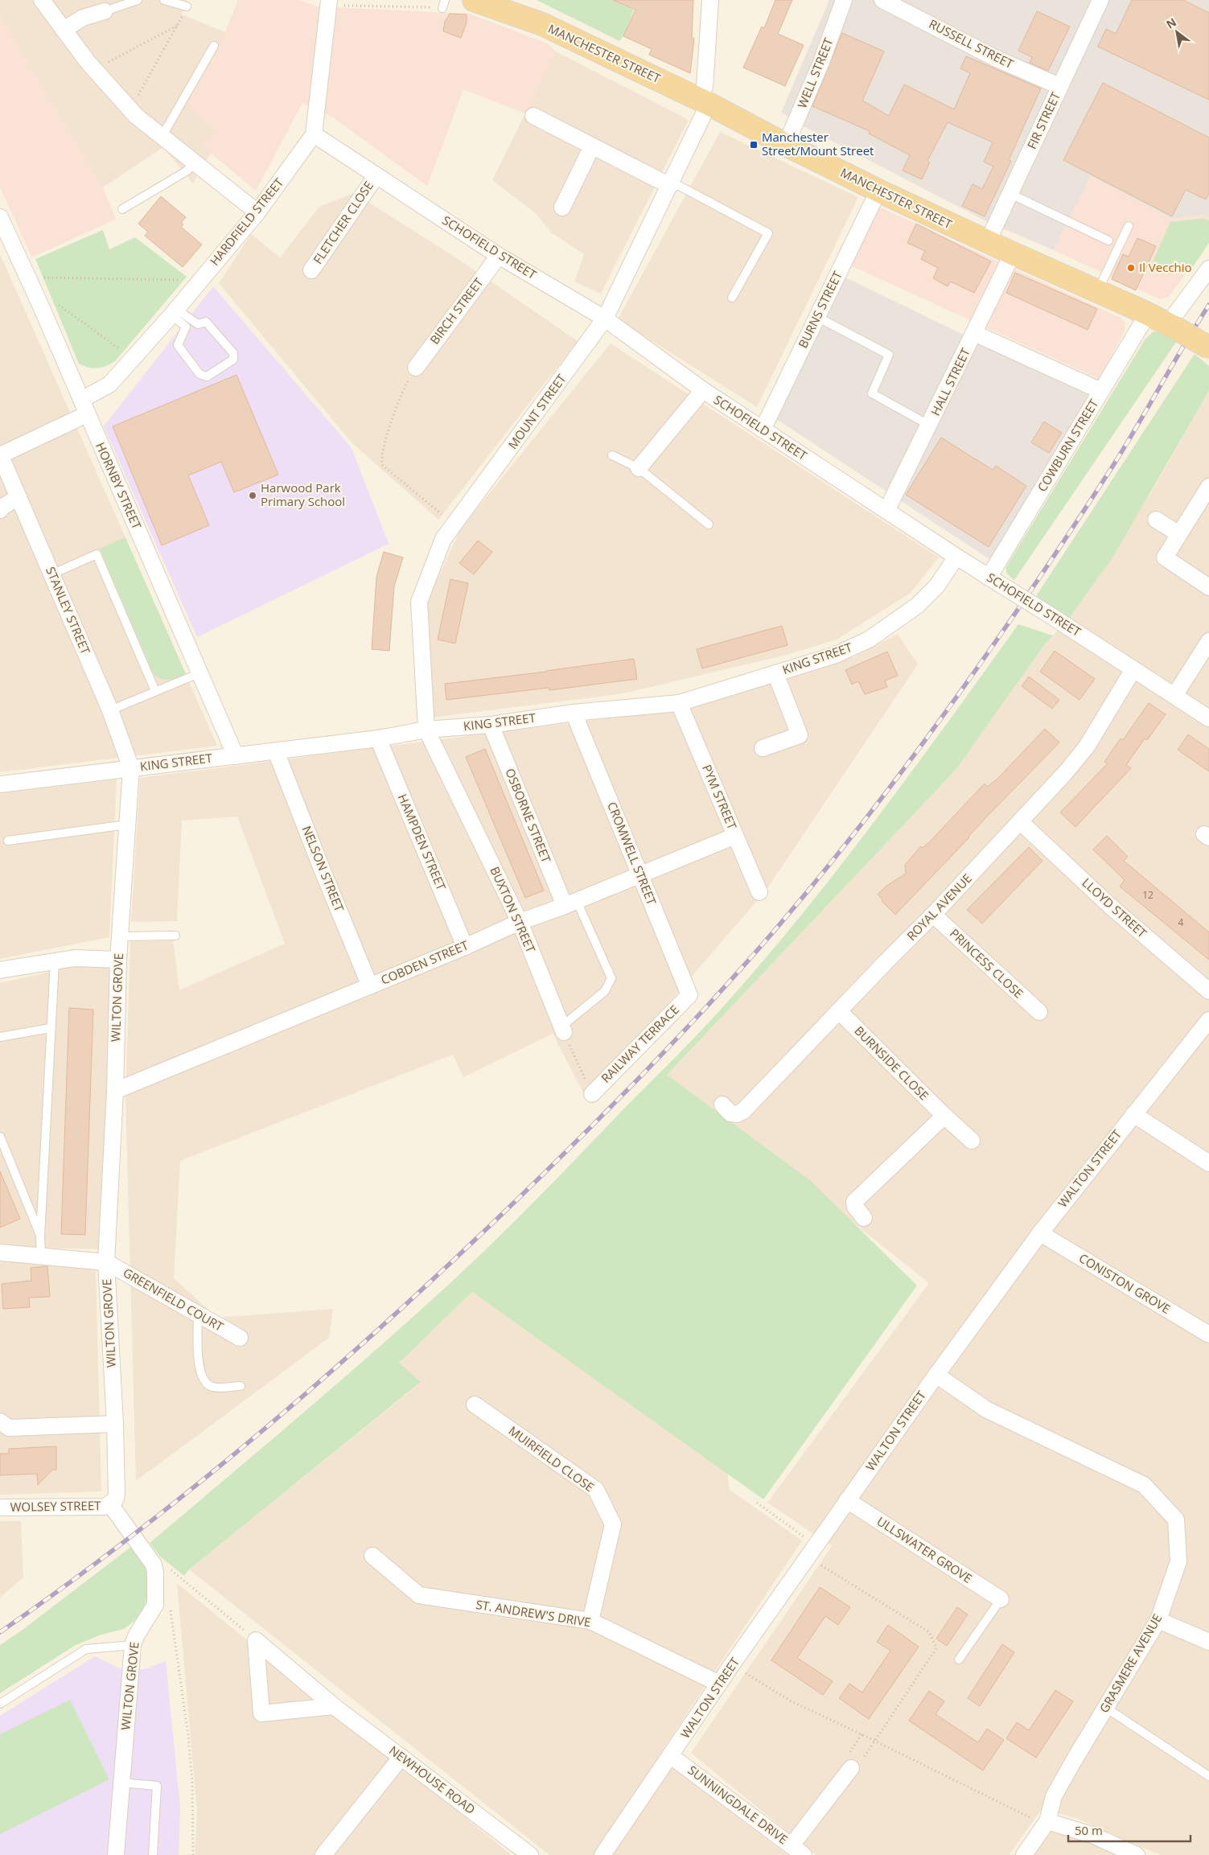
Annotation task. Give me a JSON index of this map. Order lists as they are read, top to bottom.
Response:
{
  "streets": {
    "main road": ["MANCHESTER STREET"],
    "street": [
      "RUSSELL STREET",
      "WELL STREET",
      "FIR STREET",
      "HARDFIELD STREET",
      "FLETCHER CLOSE",
      "SCHOFIELD STREET",
      "BURNS STREET",
      "BIRCH STREET",
      "HALL STREET",
      "MOUNT STREET",
      "COWBURN STREET",
      "HORNBY STREET",
      "STANLEY STREET",
      "KING STREET",
      "PYM STREET",
      "OSBORNE STREET",
      "HAMPDEN STREET",
      "CROMWELL STREET",
      "NELSON STREET",
      "ROYAL AVENUE",
      "LLOYD STREET",
      "BUXTON STREET",
      "COBDEN STREET",
      "PRINCESS CLOSE",
      "WILTON GROVE",
      "RAILWAY TERRACE",
      "BURNSIDE CLOSE",
      "WALTON STREET",
      "CONISTON GROVE",
      "GREENFIELD COURT",
      "MUIRFIELD CLOSE",
      "WOLSEY STREET",
      "ULLSWATER GROVE",
      "ST. ANDREW'S DRIVE",
      "GRASMERE AVENUE",
      "NEWHOUSE ROAD",
      "SUNNINGDALE DRIVE"
    ]
  },
  "crossings": [
    ["RUSSELL STREET", "FIR STREET"],
    ["MANCHESTER STREET", "WELL STREET"],
    ["MANCHESTER STREET", "FIR STREET"],
    ["MANCHESTER STREET", "BURNS STREET"],
    ["MANCHESTER STREET", "HALL STREET"],
    ["MANCHESTER STREET", "MOUNT STREET"],
    ["MANCHESTER STREET", "COWBURN STREET"],
    ["HARDFIELD STREET", "SCHOFIELD STREET"],
    ["HARDFIELD STREET", "HORNBY STREET"],
    ["HARDFIELD STREET", "STANLEY STREET"],
    ["FLETCHER CLOSE", "SCHOFIELD STREET"],
    ["SCHOFIELD STREET", "BURNS STREET"],
    ["SCHOFIELD STREET", "BIRCH STREET"],
    ["SCHOFIELD STREET", "HALL STREET"],
    ["SCHOFIELD STREET", "MOUNT STREET"],
    ["SCHOFIELD STREET", "COWBURN STREET"],
    ["SCHOFIELD STREET", "KING STREET"],
    ["SCHOFIELD STREET", "ROYAL AVENUE"],
    ["MOUNT STREET", "KING STREET"],
    ["MOUNT STREET", "BUXTON STREET"],
    ["HORNBY STREET", "KING STREET"],
    ["STANLEY STREET", "KING STREET"],
    ["STANLEY STREET", "WILTON GROVE"],
    ["KING STREET", "PYM STREET"],
    ["KING STREET", "OSBORNE STREET"],
    ["KING STREET", "HAMPDEN STREET"],
    ["KING STREET", "CROMWELL STREET"],
    ["KING STREET", "NELSON STREET"],
    ["KING STREET", "BUXTON STREET"],
    ["KING STREET", "WILTON GROVE"],
    ["PYM STREET", "COBDEN STREET"],
    ["OSBORNE STREET", "COBDEN STREET"],
    ["HAMPDEN STREET", "COBDEN STREET"],
    ["CROMWELL STREET", "COBDEN STREET"],
    ["CROMWELL STREET", "RAILWAY TERRACE"],
    ["NELSON STREET", "COBDEN STREET"],
    ["ROYAL AVENUE", "LLOYD STREET"],
    ["ROYAL AVENUE", "PRINCESS CLOSE"],
    ["ROYAL AVENUE", "BURNSIDE CLOSE"],
    ["BUXTON STREET", "COBDEN STREET"],
    ["COBDEN STREET", "WILTON GROVE"],
    ["WILTON GROVE", "GREENFIELD COURT"],
    ["WILTON GROVE", "WOLSEY STREET"],
    ["WALTON STREET", "CONISTON GROVE"],
    ["WALTON STREET", "ULLSWATER GROVE"],
    ["WALTON STREET", "ST. ANDREW'S DRIVE"],
    ["WALTON STREET", "GRASMERE AVENUE"],
    ["WALTON STREET", "SUNNINGDALE DRIVE"],
    ["MUIRFIELD CLOSE", "ST. ANDREW'S DRIVE"]
  ],
  "places": {
    "transit": ["Manchester Street/Mount Street"],
    "other": ["Il Vecchio", "Harwood Park Primary School"]
  },
  "house_numbers": ["12", "4"],
  "scale_bar": "50 m",
  "north": "top left"
}
